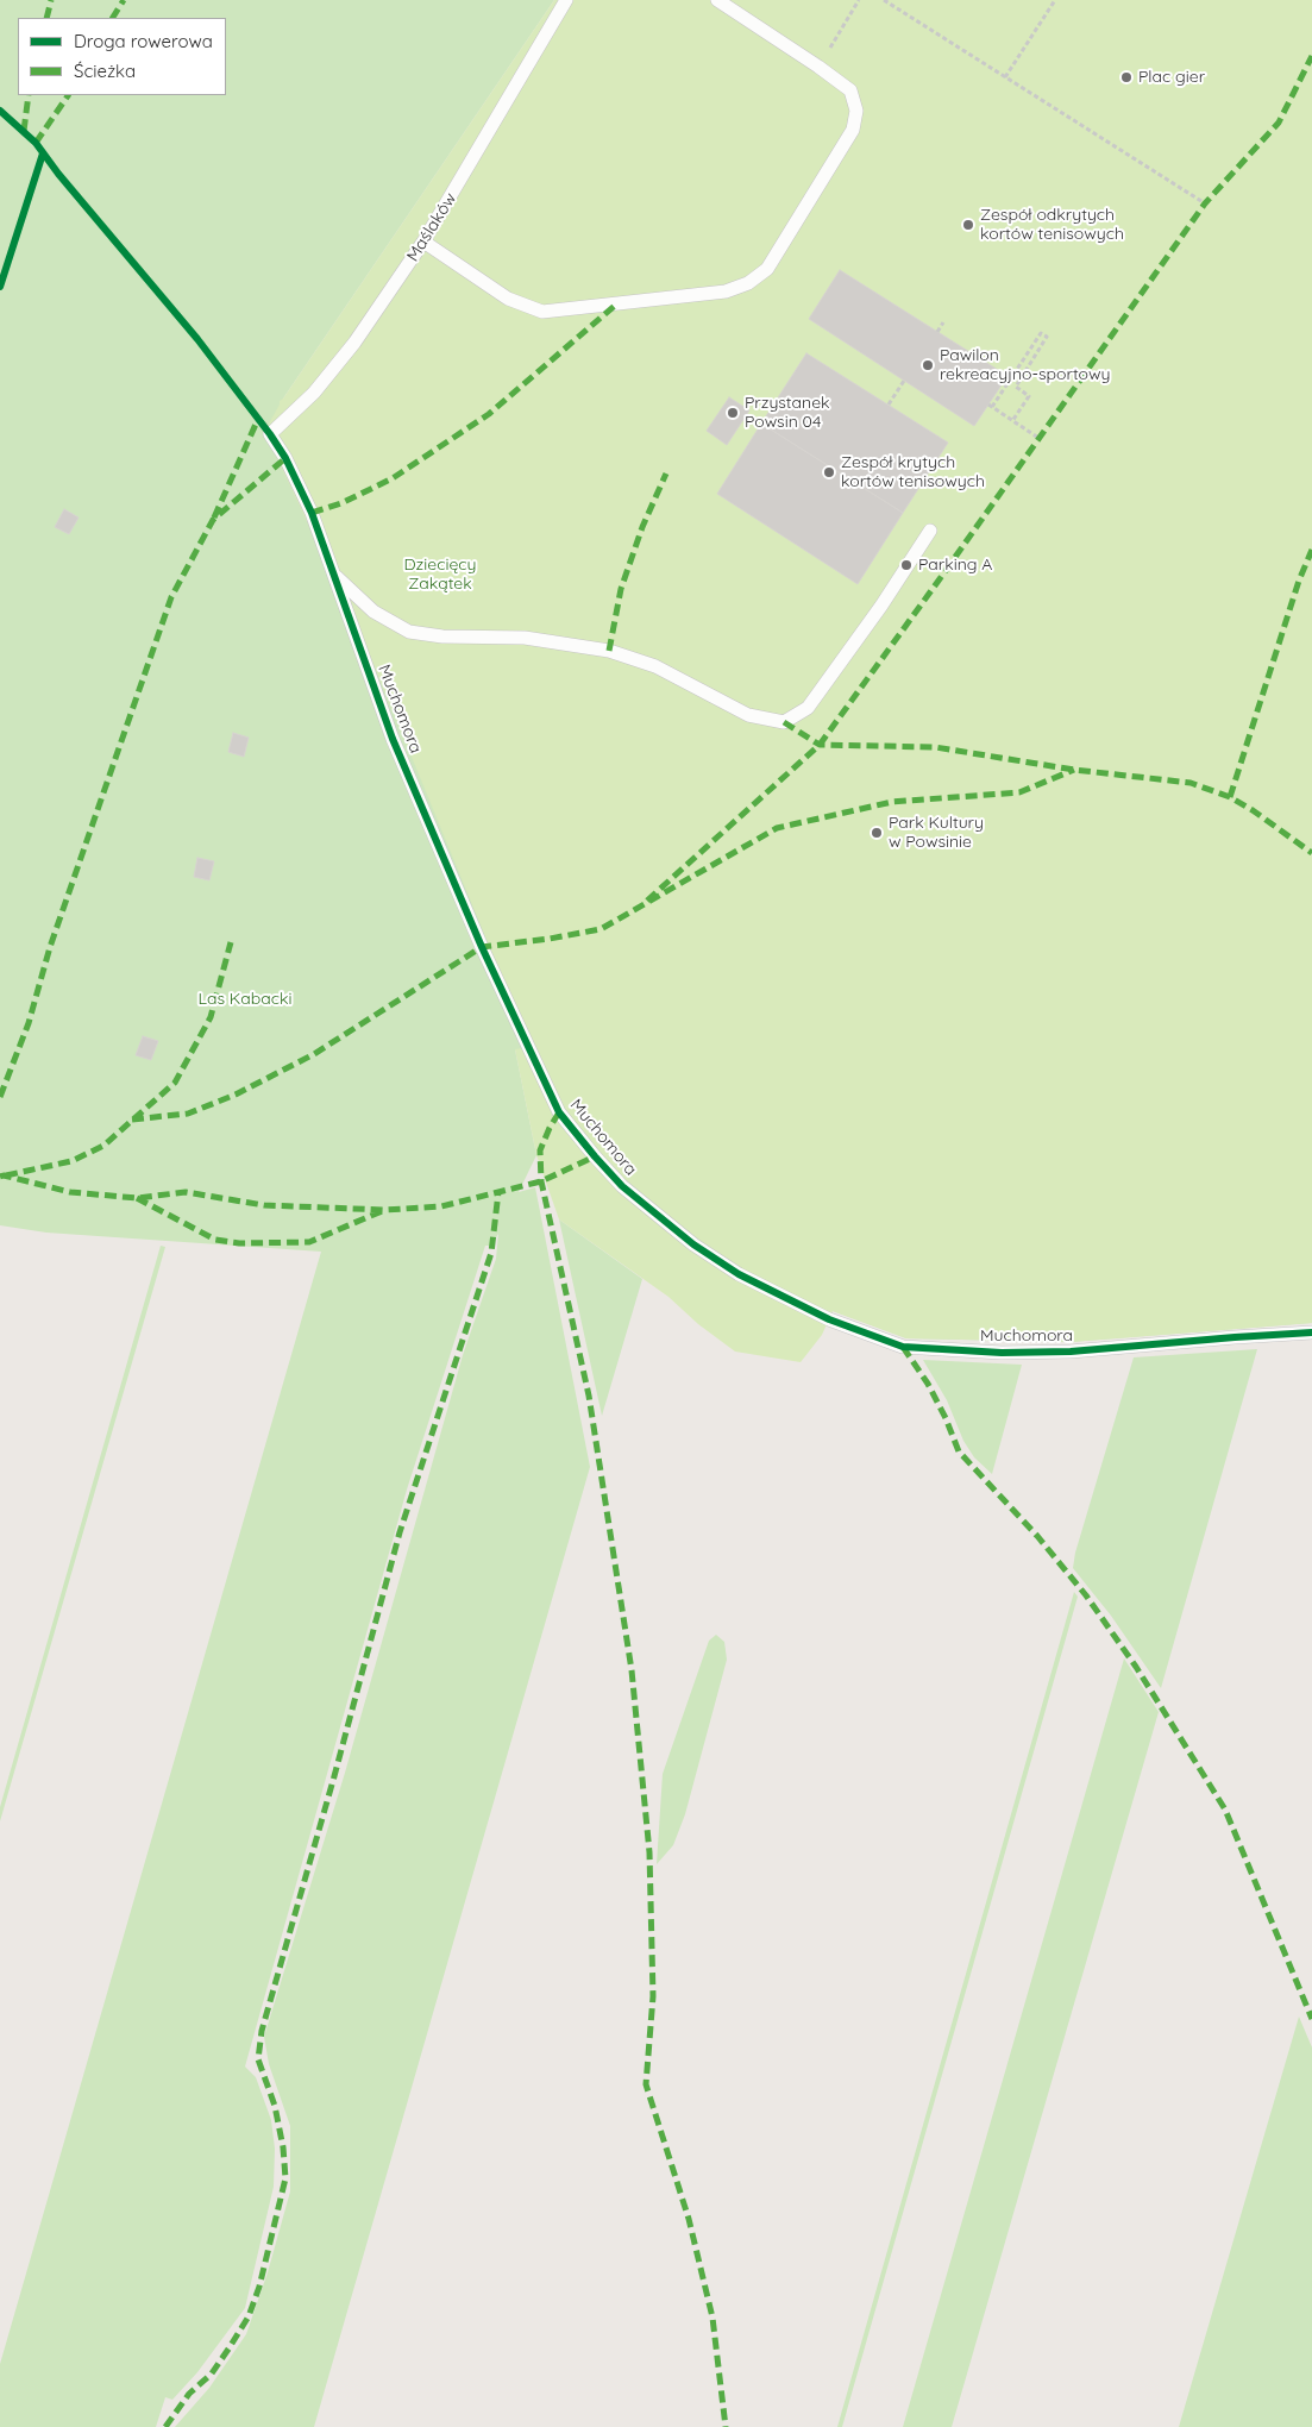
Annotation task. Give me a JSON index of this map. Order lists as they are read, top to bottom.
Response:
{
  "streets": {
    "lane": ["Maślaków", "Muchomora"]
  },
  "crossings": [
    ["Maślaków", "Muchomora"]
  ],
  "parks": ["Dziecięcy Zakątek", "Las Kabacki"],
  "places": [
    "Plac gier",
    "Zespół odkrytych kortów tenisowych",
    "Pawilon rekreacyjno-sportowy",
    "Przystanek Powsin 04",
    "Zespół krytych kortów tenisowych",
    "Parking A",
    "Park Kultury w Powsinie"
  ],
  "legend": ["Droga rowerowa", "Ścieżka"]
}
